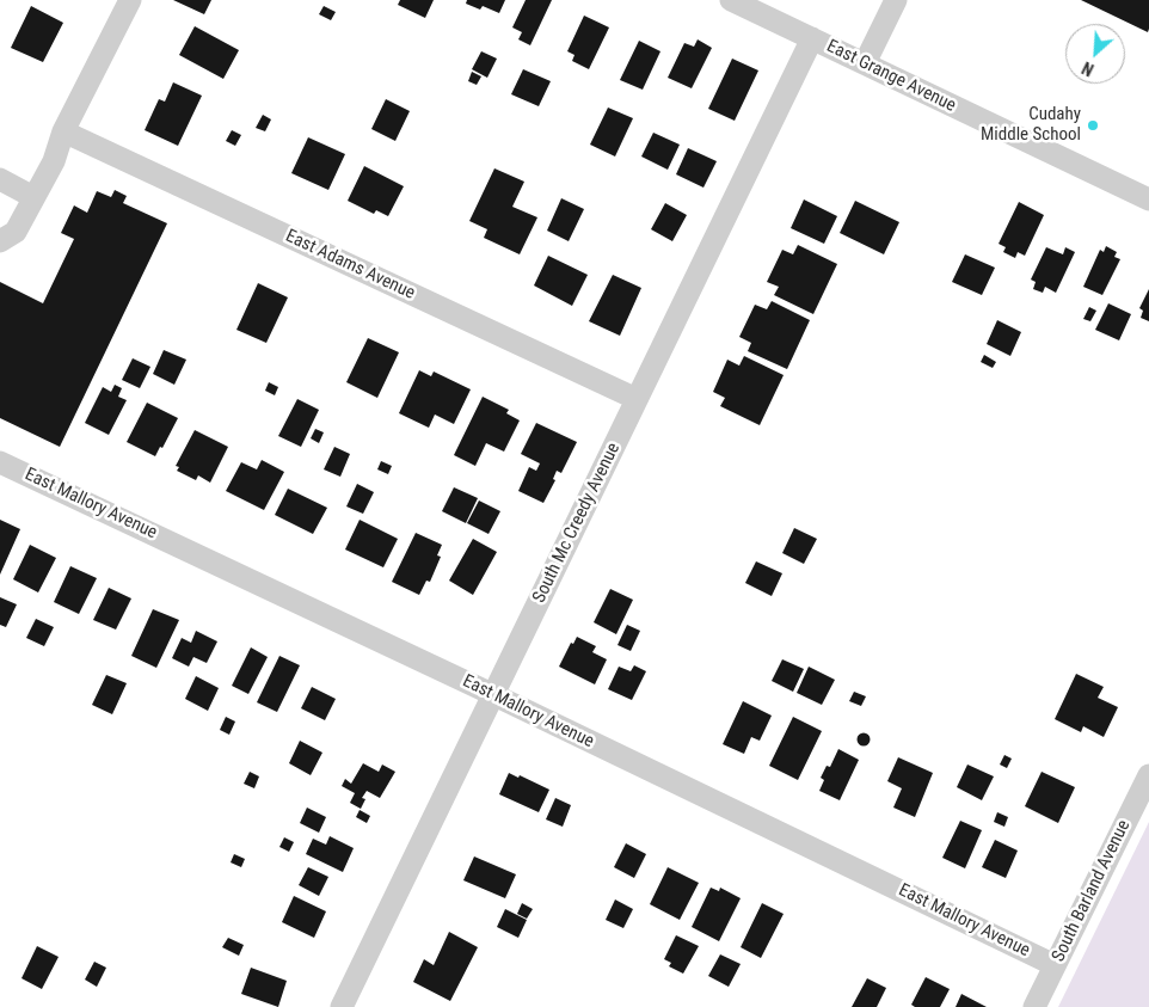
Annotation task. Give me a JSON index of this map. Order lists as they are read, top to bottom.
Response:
{
  "streets": {
    "street": [
      "East Grange Avenue",
      "East Adams Avenue",
      "East Mallory Avenue",
      "South Mc Creedy Avenue",
      "South Barland Avenue"
    ]
  },
  "crossings": [
    ["East Grange Avenue", "South Mc Creedy Avenue"],
    ["East Adams Avenue", "South Mc Creedy Avenue"],
    ["East Mallory Avenue", "South Mc Creedy Avenue"],
    ["East Mallory Avenue", "South Barland Avenue"]
  ],
  "places": ["Cudahy Middle School"],
  "north": "bottom left"
}
